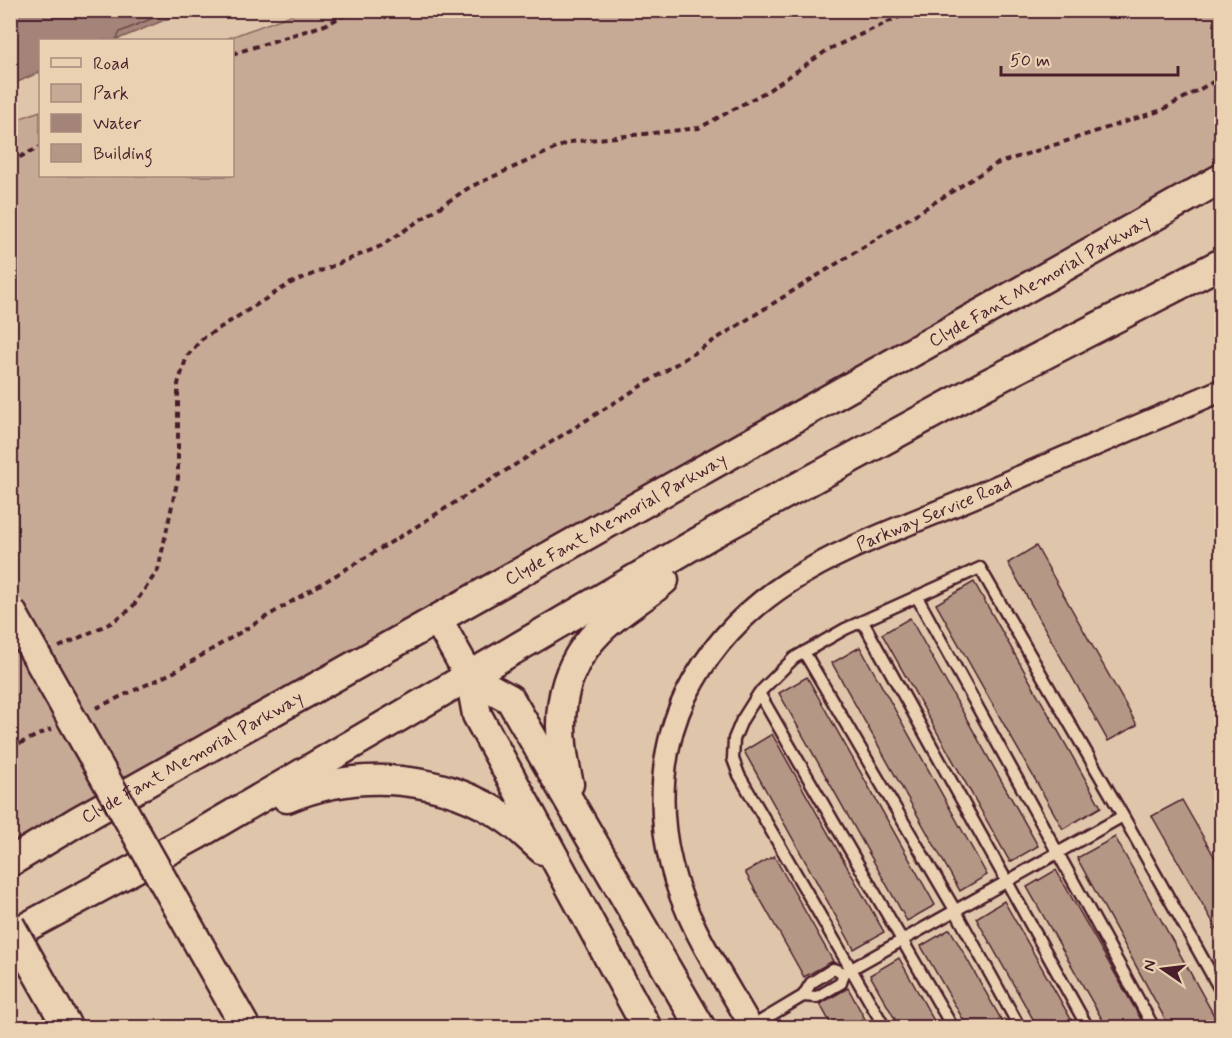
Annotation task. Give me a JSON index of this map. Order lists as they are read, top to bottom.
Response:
{
  "streets": {
    "main road": ["Clyde Fant Memorial Parkway"],
    "street": ["Parkway Service Road"]
  },
  "legend": [
    "Road",
    "Park",
    "Water",
    "Building"
  ],
  "scale_bar": "50 m",
  "north": "left"
}
